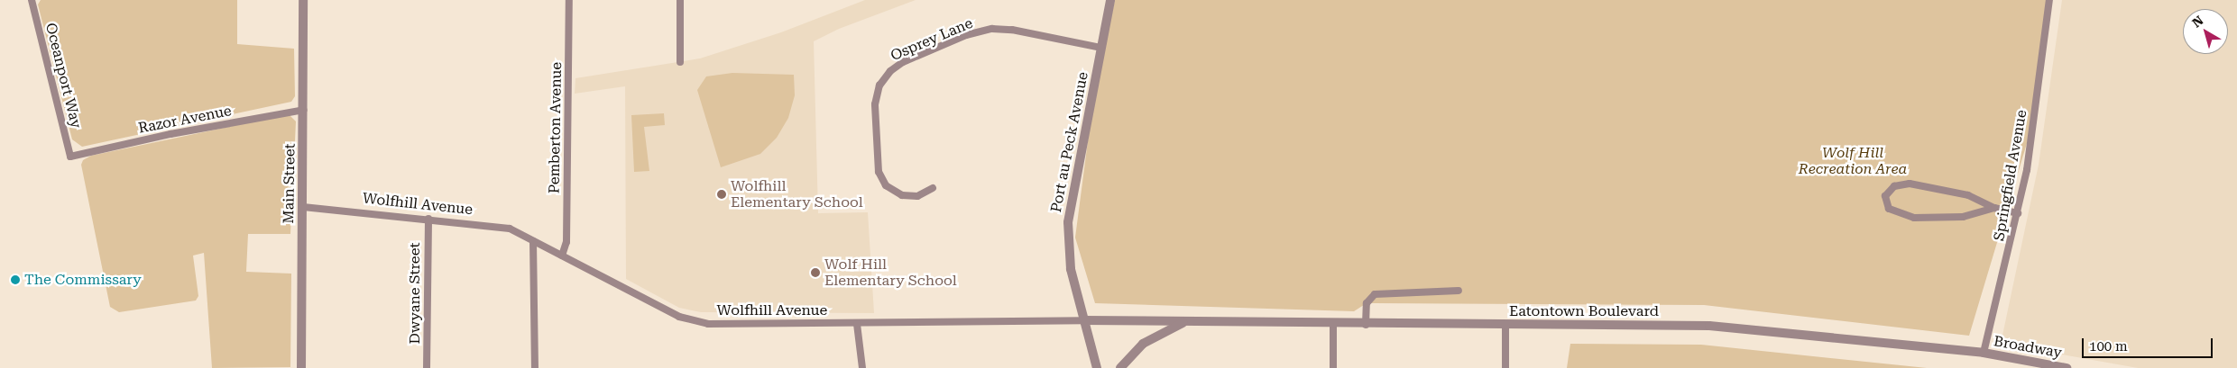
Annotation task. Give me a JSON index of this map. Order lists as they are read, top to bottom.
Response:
{
  "streets": {
    "street": [
      "Osprey Lane",
      "Oceanport Way",
      "Razor Avenue",
      "Pemberton Avenue",
      "Port au Peck Avenue",
      "Springfield Avenue",
      "Main Street",
      "Wolfhill Avenue",
      "Dwyane Street",
      "Eatontown Boulevard",
      "Broadway"
    ]
  },
  "crossings": [
    ["Osprey Lane", "Port au Peck Avenue"],
    ["Oceanport Way", "Razor Avenue"],
    ["Razor Avenue", "Main Street"],
    ["Pemberton Avenue", "Wolfhill Avenue"],
    ["Port au Peck Avenue", "Wolfhill Avenue"],
    ["Springfield Avenue", "Eatontown Boulevard"],
    ["Springfield Avenue", "Broadway"],
    ["Main Street", "Wolfhill Avenue"],
    ["Wolfhill Avenue", "Dwyane Street"],
    ["Wolfhill Avenue", "Eatontown Boulevard"],
    ["Eatontown Boulevard", "Broadway"]
  ],
  "parks": ["Wolf Hill Recreation Area"],
  "places": ["Wolfhill Elementary School", "Wolf Hill Elementary School", "The Commissary"],
  "scale_bar": "100 m",
  "north": "top left"
}
